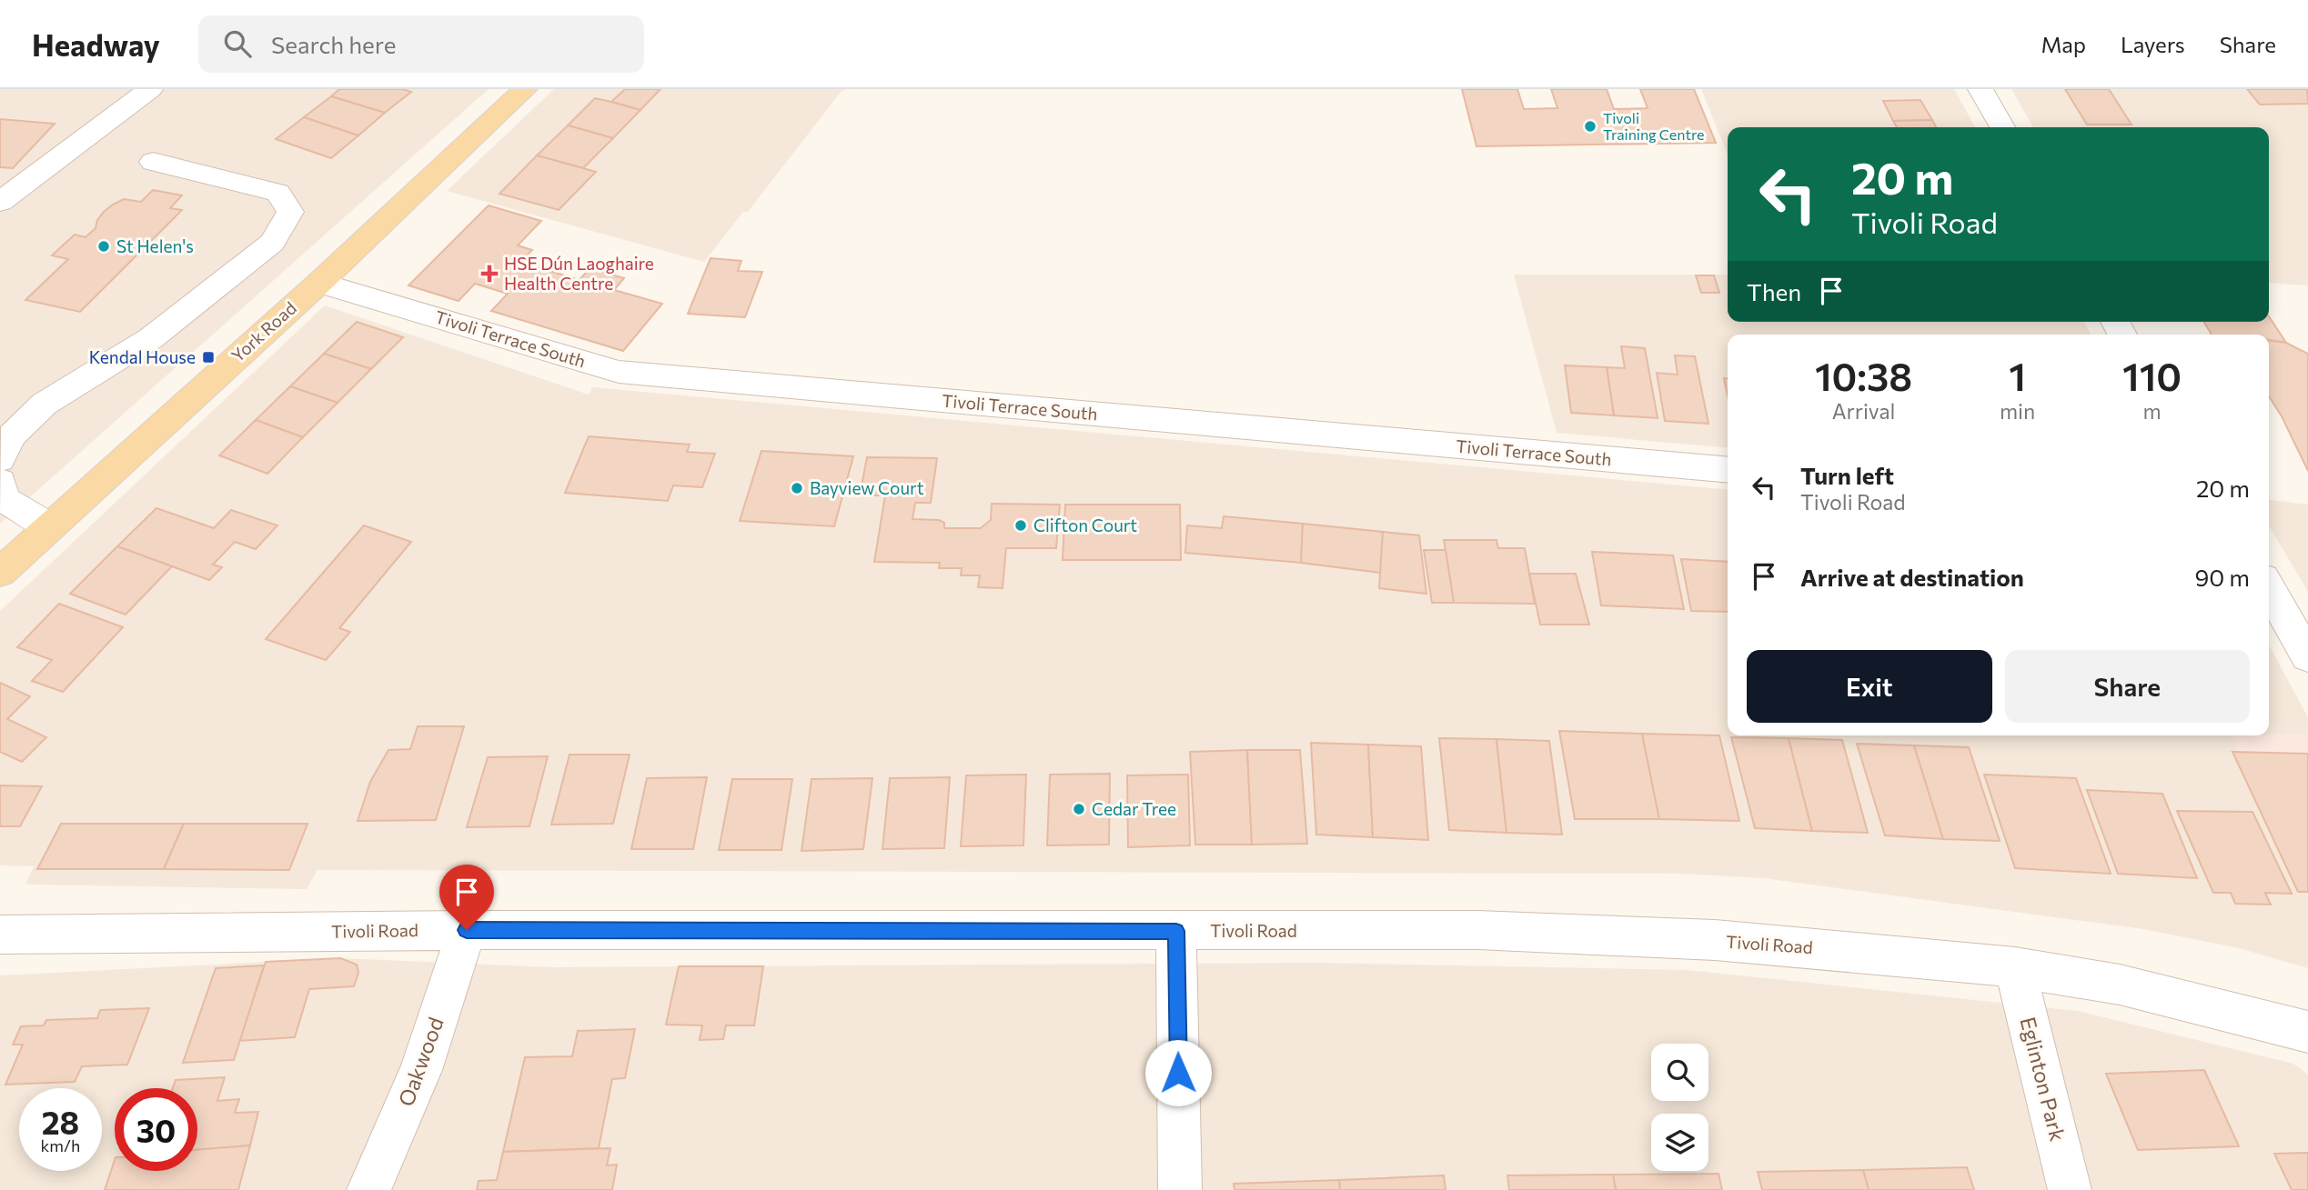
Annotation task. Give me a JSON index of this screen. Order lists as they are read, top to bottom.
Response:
{
  "streets": {
    "main road": ["York Road"],
    "street": [
      "Tivoli Terrace South",
      "Tivoli Road",
      "Oakwood",
      "Eglinton Park"
    ]
  },
  "crossings": [
    ["York Road", "Tivoli Terrace South"],
    ["Tivoli Road", "Oakwood"],
    ["Tivoli Road", "Eglinton Park"]
  ],
  "places": {
    "other": [
      "Tivoli Training Centre",
      "St Helen's",
      "Bayview Court",
      "Clifton Court",
      "Cedar Tree"
    ],
    "health": ["HSE Dún Laoghaire Health Centre"],
    "transit": ["Kendal House"]
  },
  "page": {
    "header": "Headway",
    "search": "Search here",
    "nav": ["Map", "Layers", "Share"],
    "turn": ["20 m", "Tivoli Road"],
    "then": "Then",
    "eta": [
      "10:38",
      "Arrival",
      "1",
      "min",
      "110",
      "m"
    ],
    "list": [
      {
        "name": "Turn left",
        "note": "Tivoli Road",
        "value": "20 m"
      },
      {
        "name": "Arrive at destination",
        "value": "90 m"
      }
    ],
    "buttons": ["Exit", "Share"],
    "speed": "28 km/h",
    "limit": "30"
  }
}
